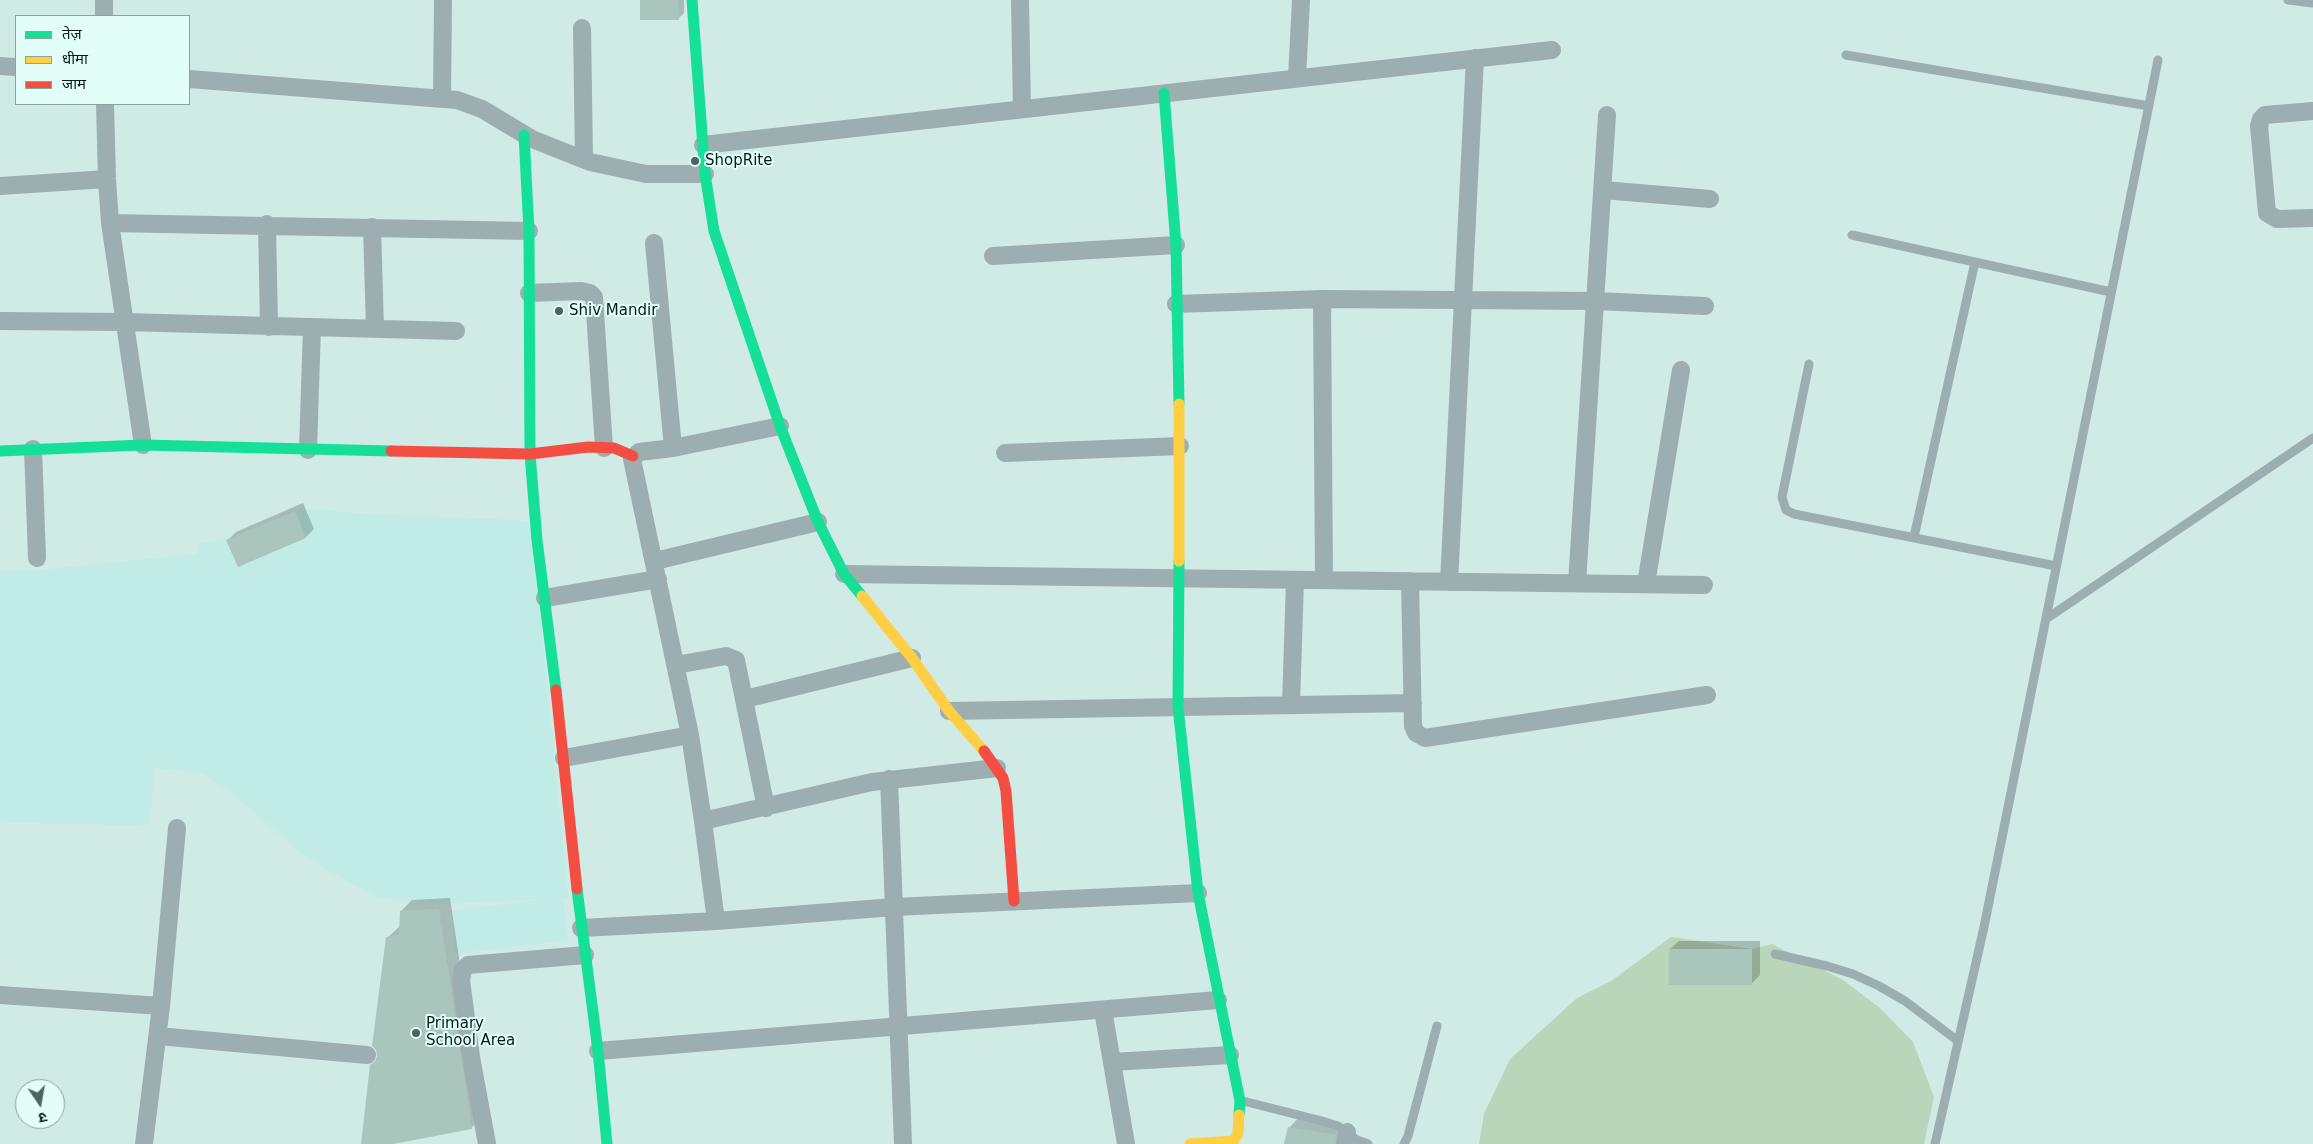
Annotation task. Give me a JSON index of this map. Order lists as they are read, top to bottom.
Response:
{
  "places": ["ShopRite", "Shiv Mandir", "Primary School Area"],
  "legend": ["तेज़", "धीमा", "जाम"],
  "north": "bottom"
}
